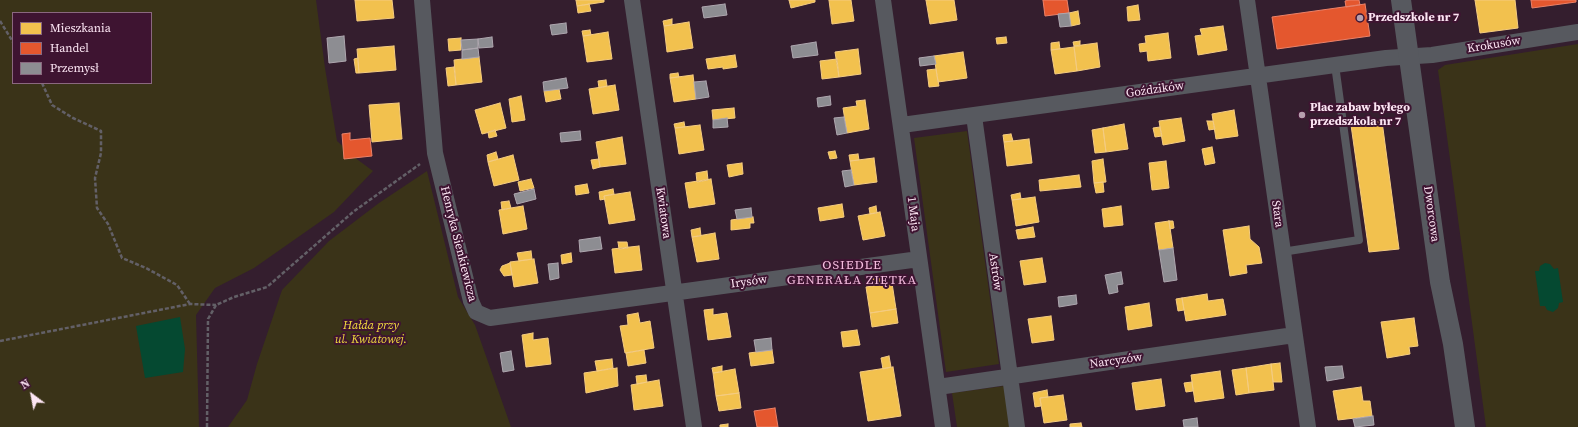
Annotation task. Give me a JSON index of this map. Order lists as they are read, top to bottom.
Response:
{
  "streets": {
    "street": [
      "Krokusów",
      "Goździków",
      "Kwiatowa",
      "1 Maja",
      "Stara",
      "Dworcowa",
      "Henryka Sienkiewicza",
      "Astrów",
      "Irysów",
      "Narcyzów"
    ]
  },
  "crossings": [
    ["Krokusów", "Goździków"],
    ["Krokusów", "Dworcowa"],
    ["Goździków", "1 Maja"],
    ["Goździków", "Stara"],
    ["Goździków", "Dworcowa"],
    ["Goździków", "Astrów"],
    ["Kwiatowa", "Henryka Sienkiewicza"],
    ["Kwiatowa", "Irysów"],
    ["1 Maja", "Irysów"],
    ["1 Maja", "Narcyzów"],
    ["Stara", "Narcyzów"],
    ["Henryka Sienkiewicza", "Irysów"],
    ["Astrów", "Narcyzów"]
  ],
  "districts": ["OSIEDLE GENERAŁA ZIĘTKA"],
  "parks": ["Hałda przy ul. Kwiatowej."],
  "places": ["Przedszkole nr 7", "Plac zabaw byłego przedszkola nr 7"],
  "legend": ["Mieszkania", "Handel", "Przemysł"],
  "north": "top left"
}
